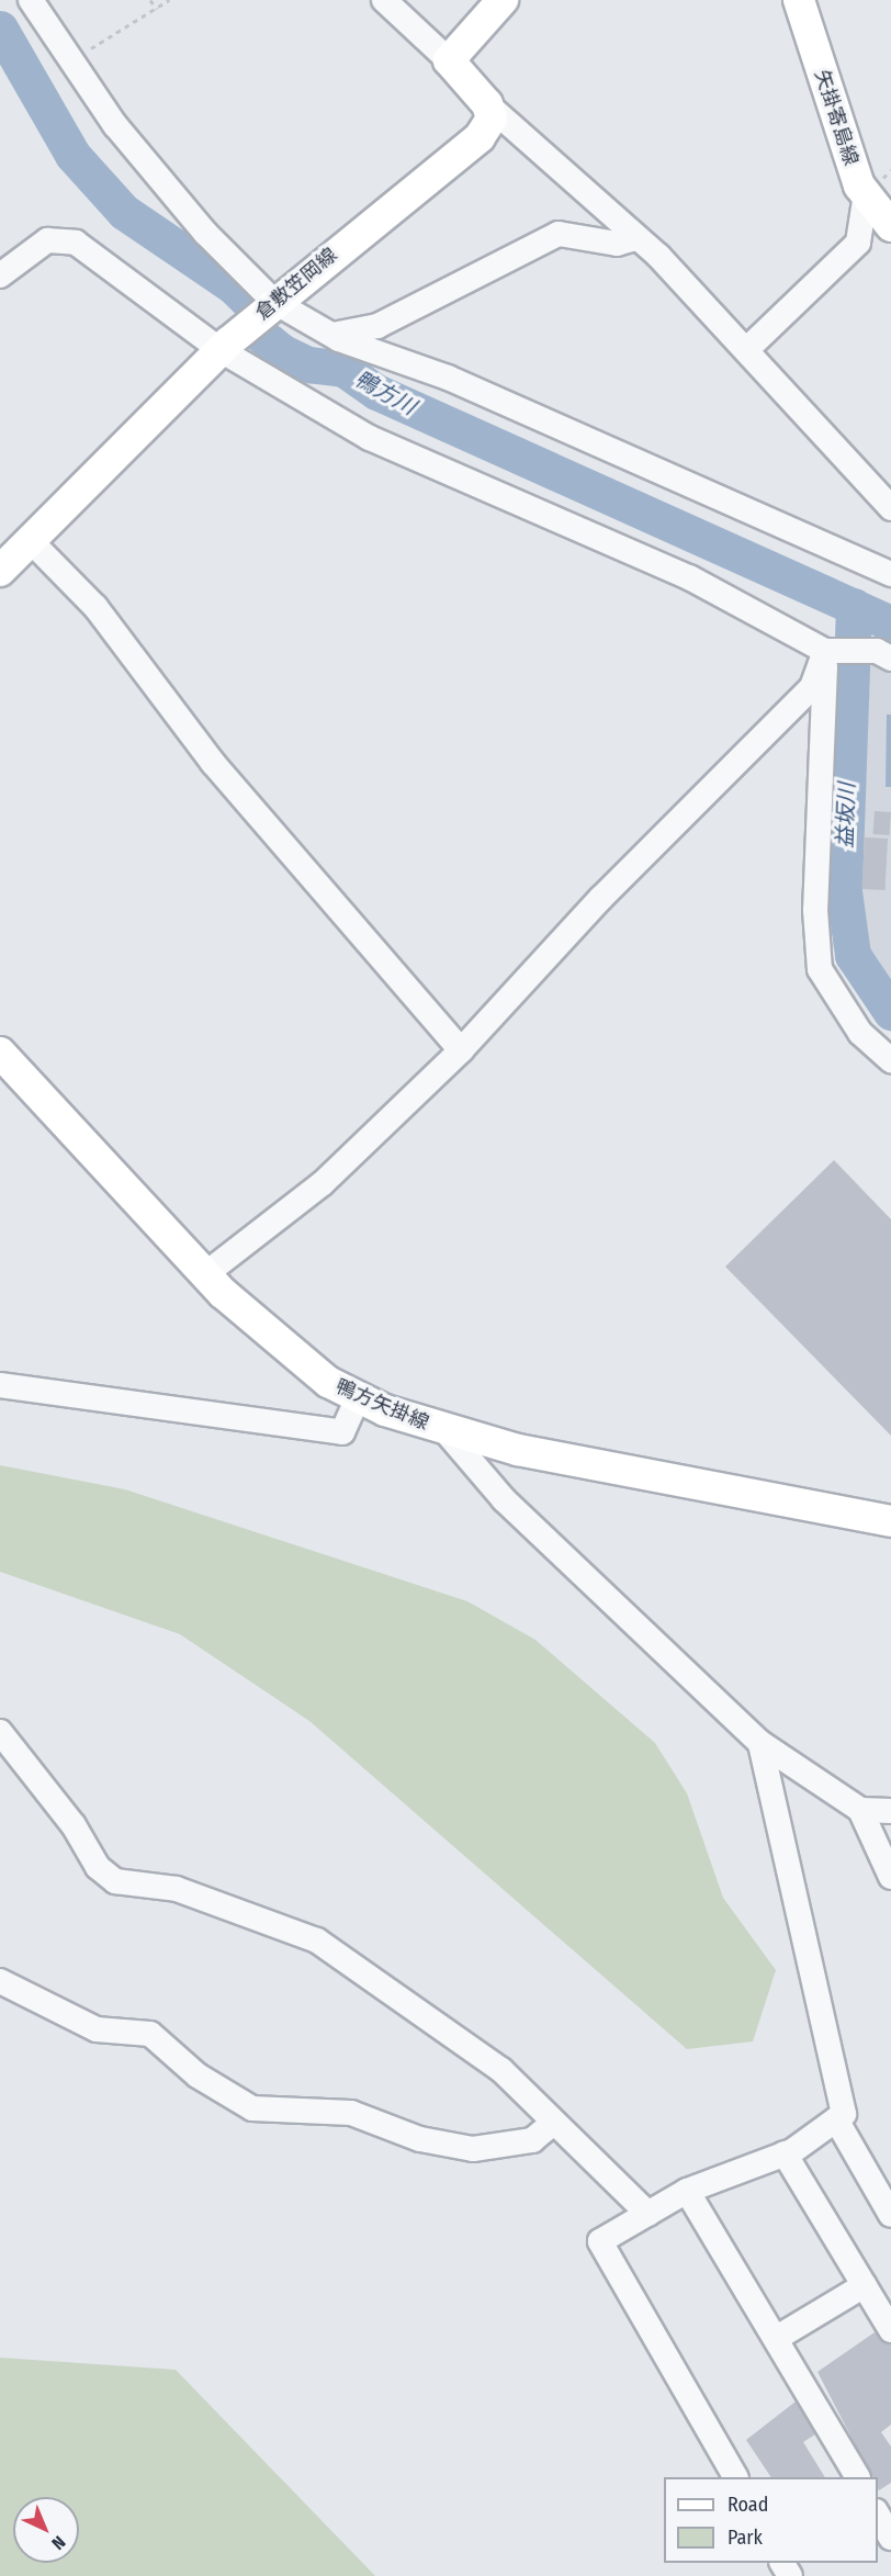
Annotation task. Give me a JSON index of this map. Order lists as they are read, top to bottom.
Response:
{
  "streets": {
    "main road": ["矢掛寄島線", "倉敷笠岡線", "鴨方矢掛線"]
  },
  "water": ["鴨方川", "益坂川"],
  "legend": ["Road", "Park"],
  "north": "bottom right"
}
